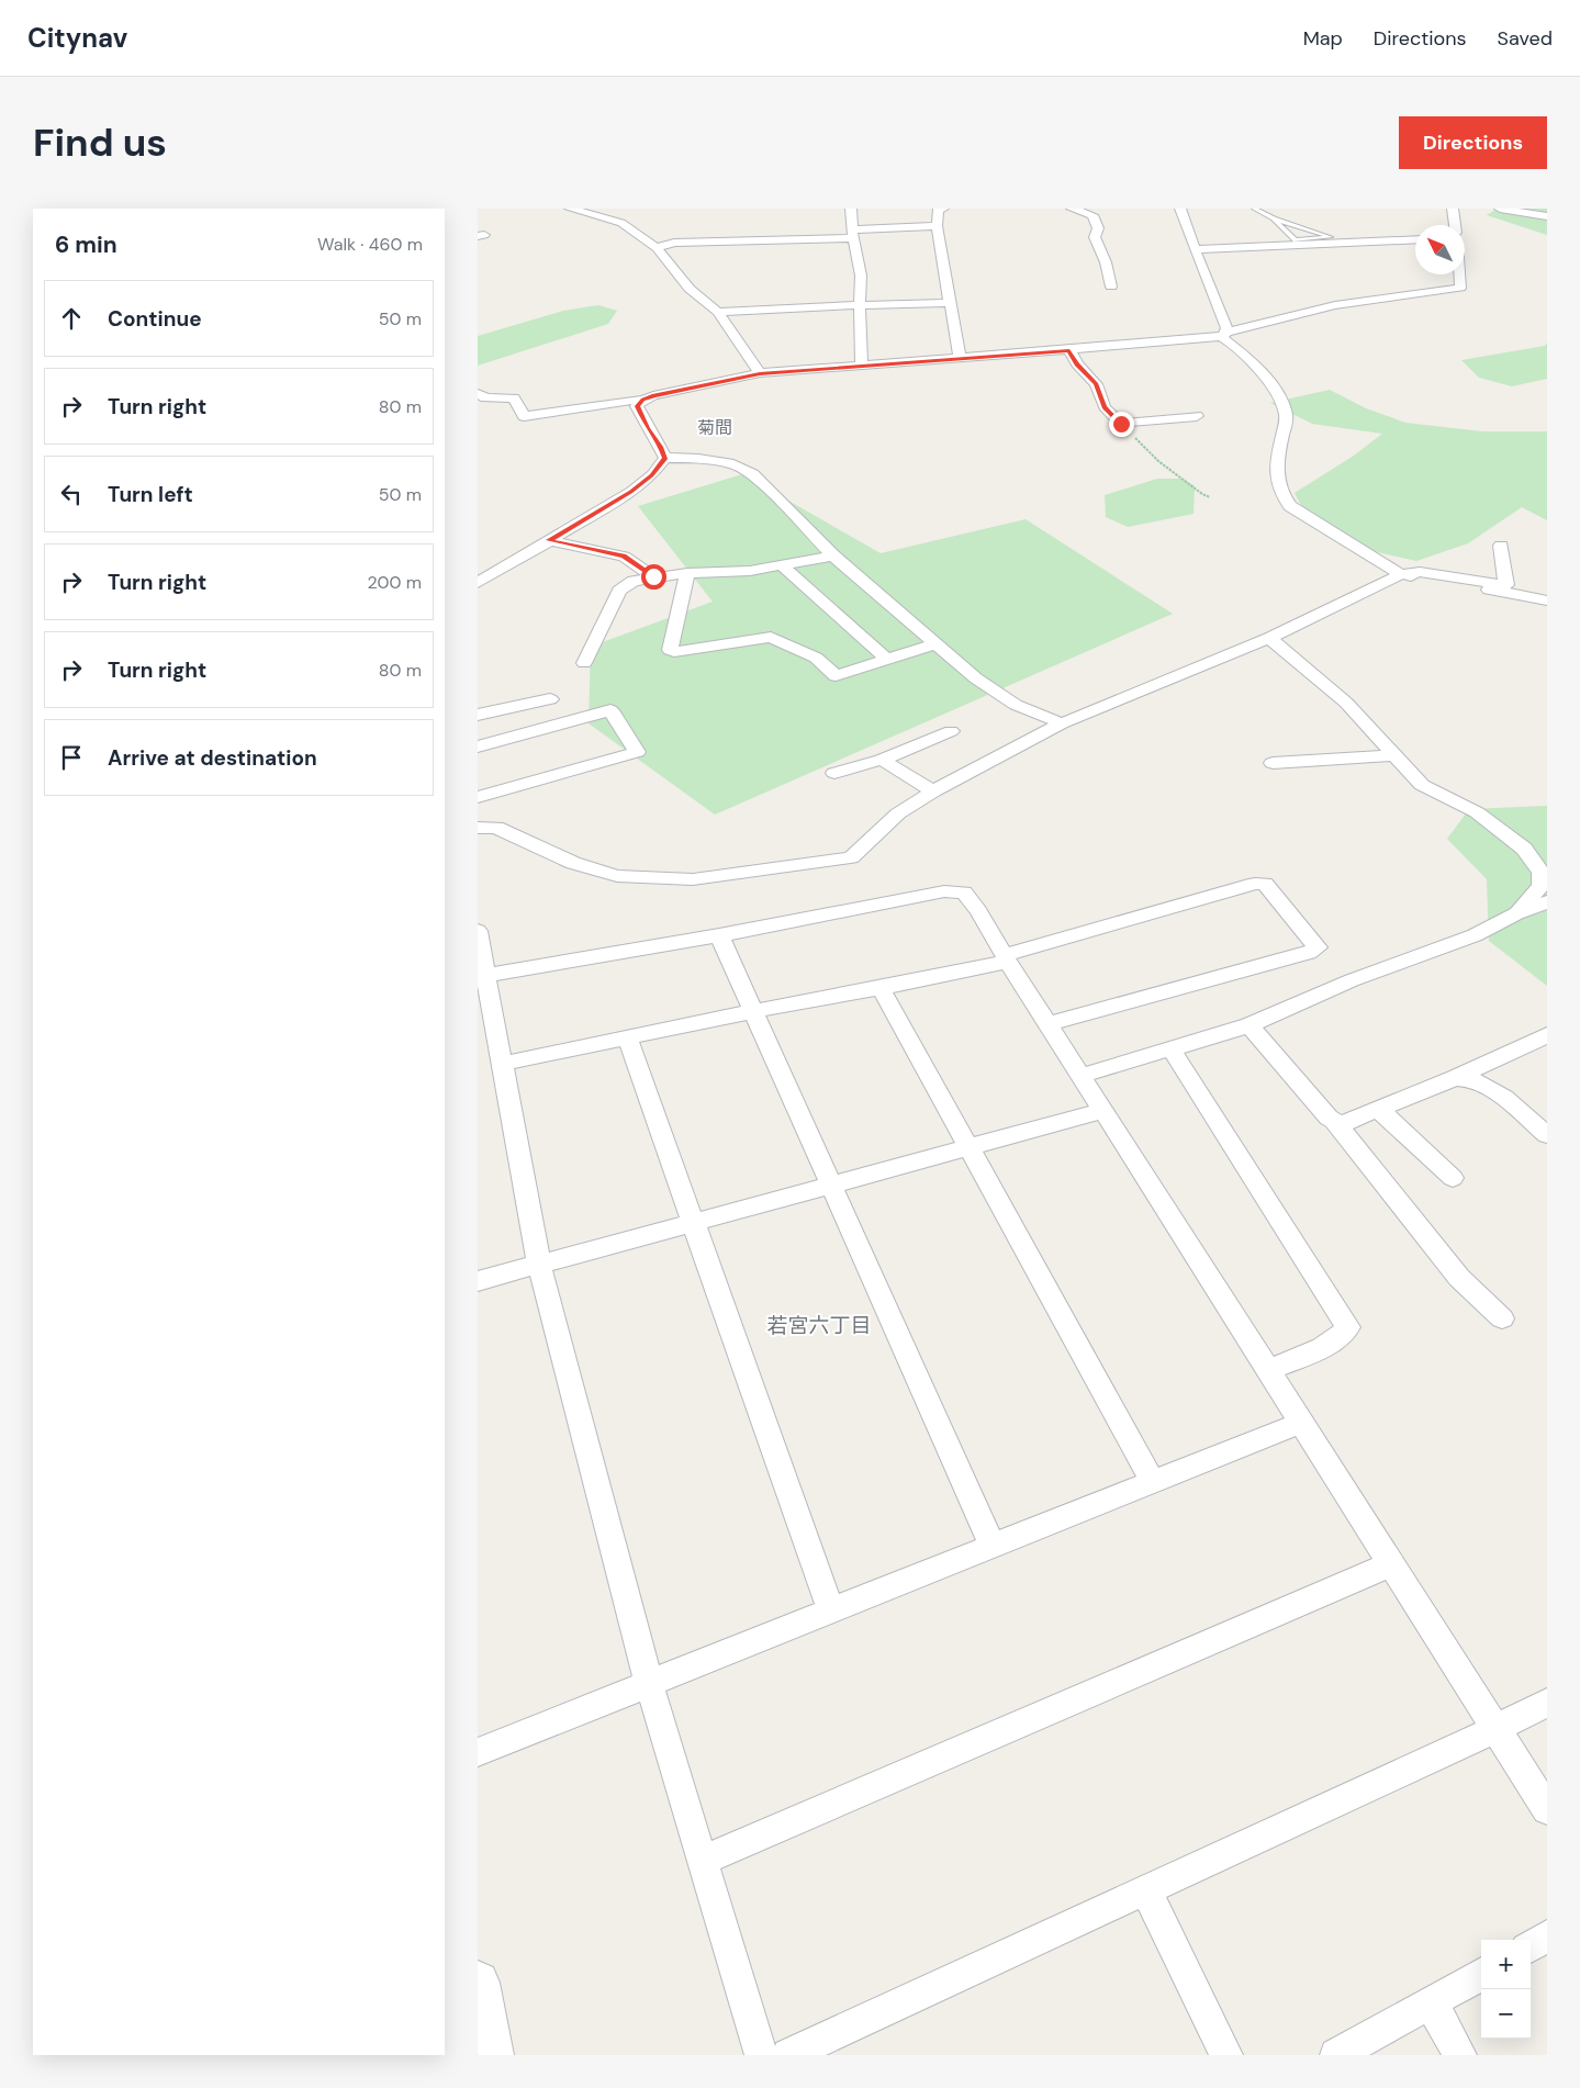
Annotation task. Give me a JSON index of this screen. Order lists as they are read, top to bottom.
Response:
{
  "districts": ["菊間", "若宮六丁目"],
  "north": "top left",
  "page": {
    "header": "Citynav",
    "nav": ["Map", "Directions", "Saved"],
    "buttons": "Directions",
    "title": "Find us",
    "heading": ["6 min", "Walk · 460 m"],
    "list": [
      ["Continue", "50 m"],
      ["Turn right", "80 m"],
      ["Turn left", "50 m"],
      ["Turn right", "200 m"],
      ["Turn right", "80 m"],
      "Arrive at destination"
    ],
    "map_buttons": ["+", "−"]
  }
}
